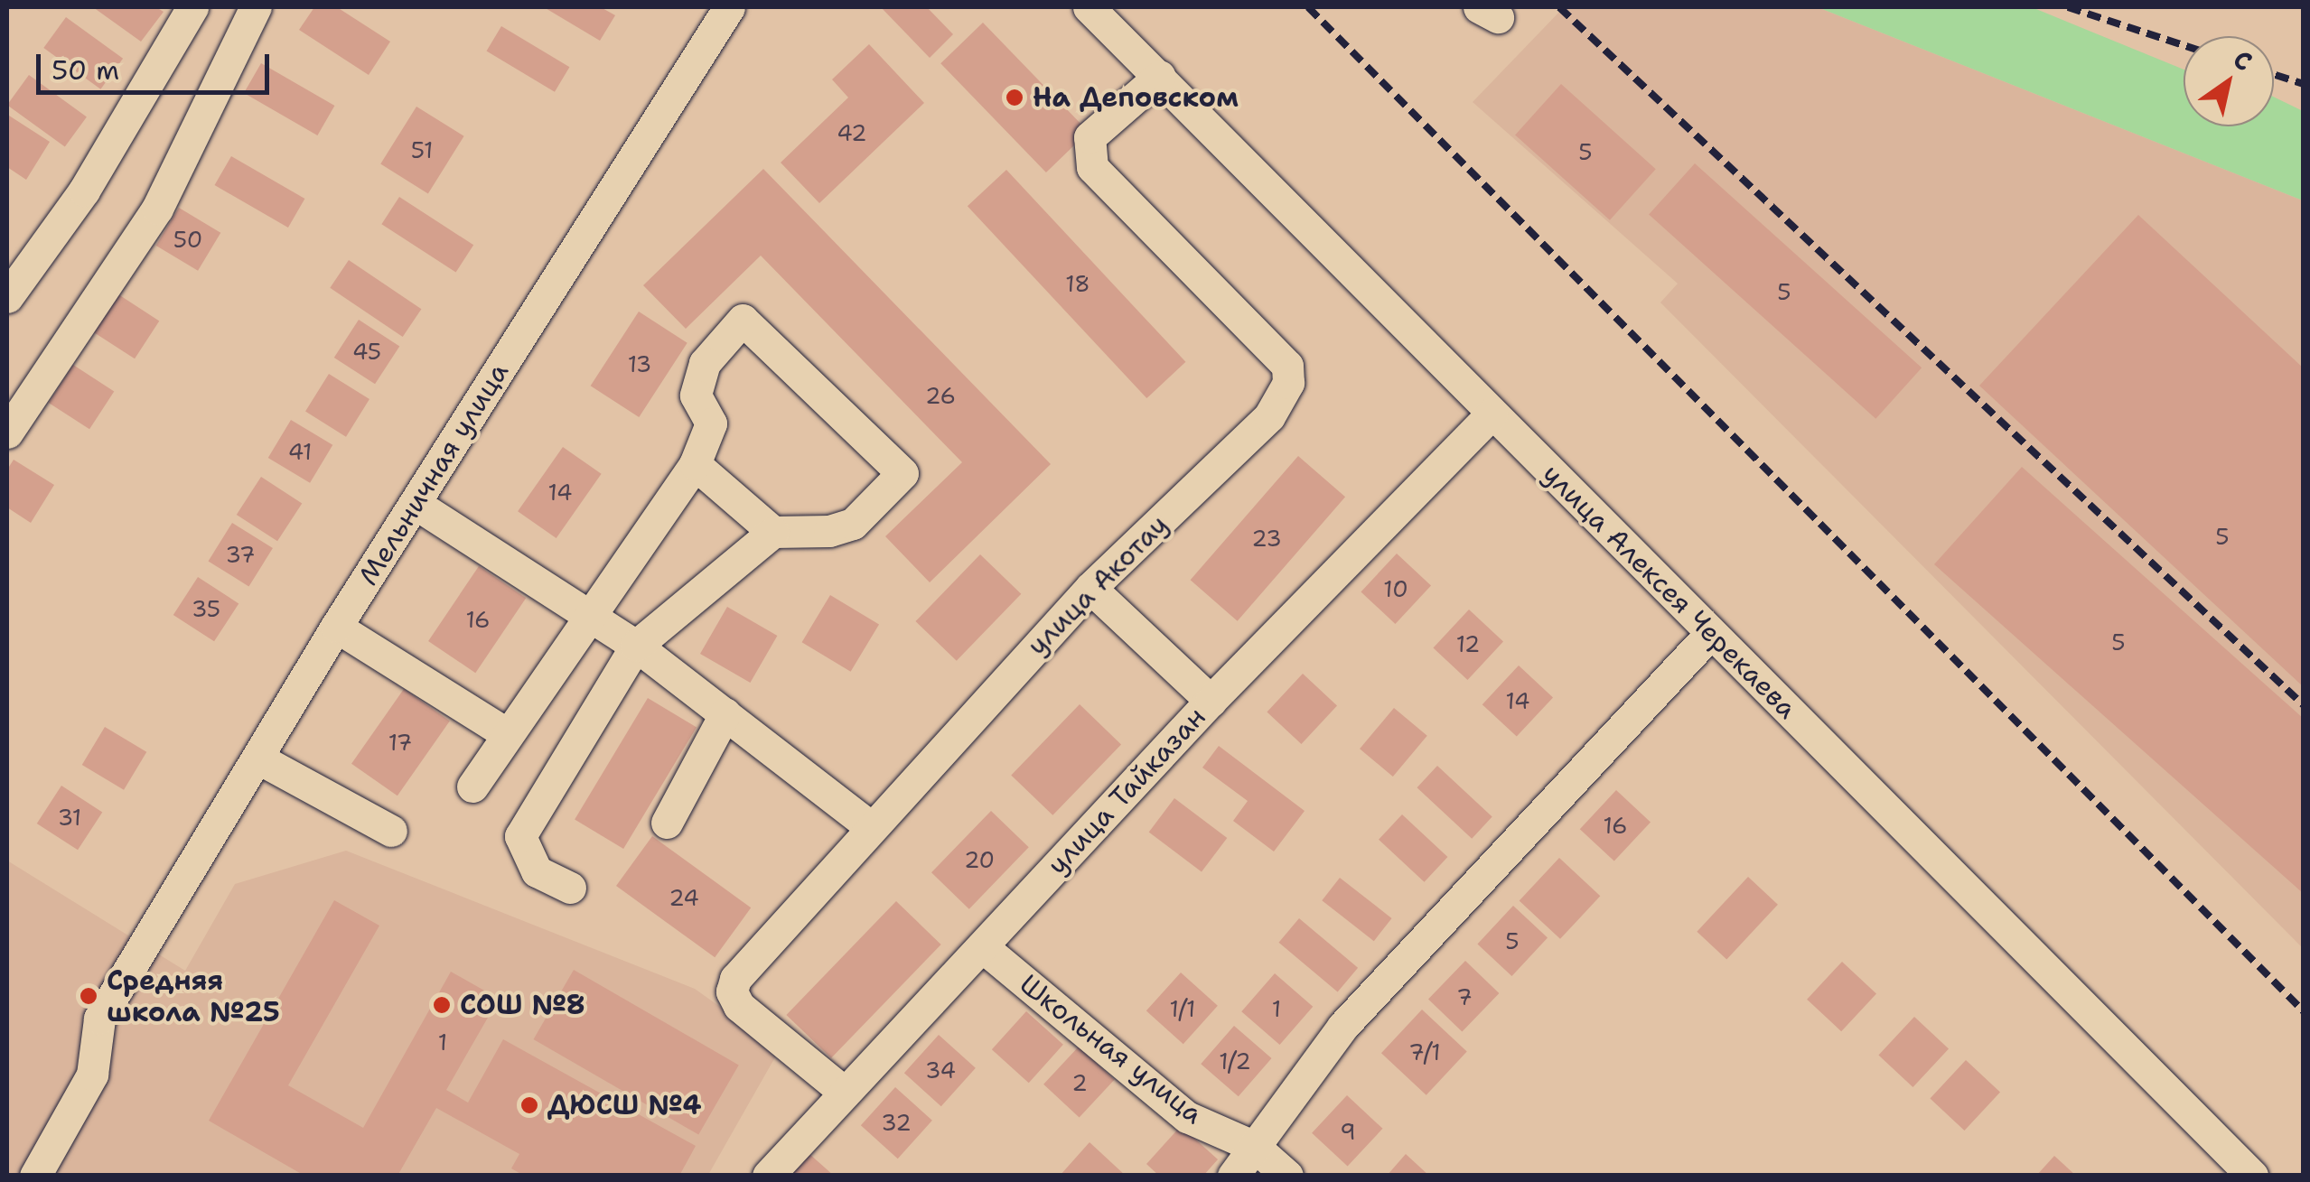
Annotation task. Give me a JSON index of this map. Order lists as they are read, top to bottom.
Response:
{
  "streets": {
    "street": [
      "Мельничная улица",
      "улица Акотау",
      "улица Алексея Черекаева",
      "улица Тайказан",
      "Школьная улица"
    ]
  },
  "crossings": [
    ["улица Акотау", "улица Алексея Черекаева"],
    ["улица Акотау", "улица Тайказан"],
    ["улица Алексея Черекаева", "улица Тайказан"],
    ["улица Тайказан", "Школьная улица"]
  ],
  "places": [
    "На Деповском",
    "Средняя школа №25",
    "СОШ №8",
    "ДЮСШ №4"
  ],
  "house_numbers": [
    "42",
    "51",
    "5",
    "50",
    "18",
    "5",
    "45",
    "13",
    "26",
    "41",
    "14",
    "5",
    "23",
    "37",
    "10",
    "35",
    "16",
    "5",
    "12",
    "14",
    "17",
    "31",
    "16",
    "20",
    "24",
    "5",
    "7",
    "1/1",
    "1",
    "1",
    "7/1",
    "1/2",
    "34",
    "2",
    "32",
    "9"
  ],
  "scale_bar": "50 m",
  "north": "top right"
}
